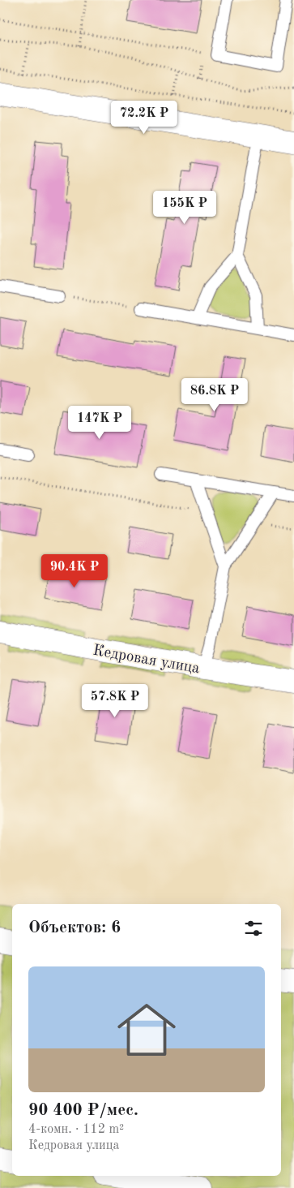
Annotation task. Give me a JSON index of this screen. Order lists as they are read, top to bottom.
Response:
{
  "streets": {
    "street": ["Кедровая улица"]
  },
  "page": {
    "price": [
      "72.2K ₽",
      "155K ₽",
      "86.8K ₽",
      "147K ₽",
      "90.4K ₽",
      "57.8K ₽"
    ],
    "heading": "Объектов: 6",
    "list": [
      {
        "name": "90 400 ₽/мес.",
        "note": "4-комн. · 112 m² · Кедровая улица"
      }
    ]
  }
}
